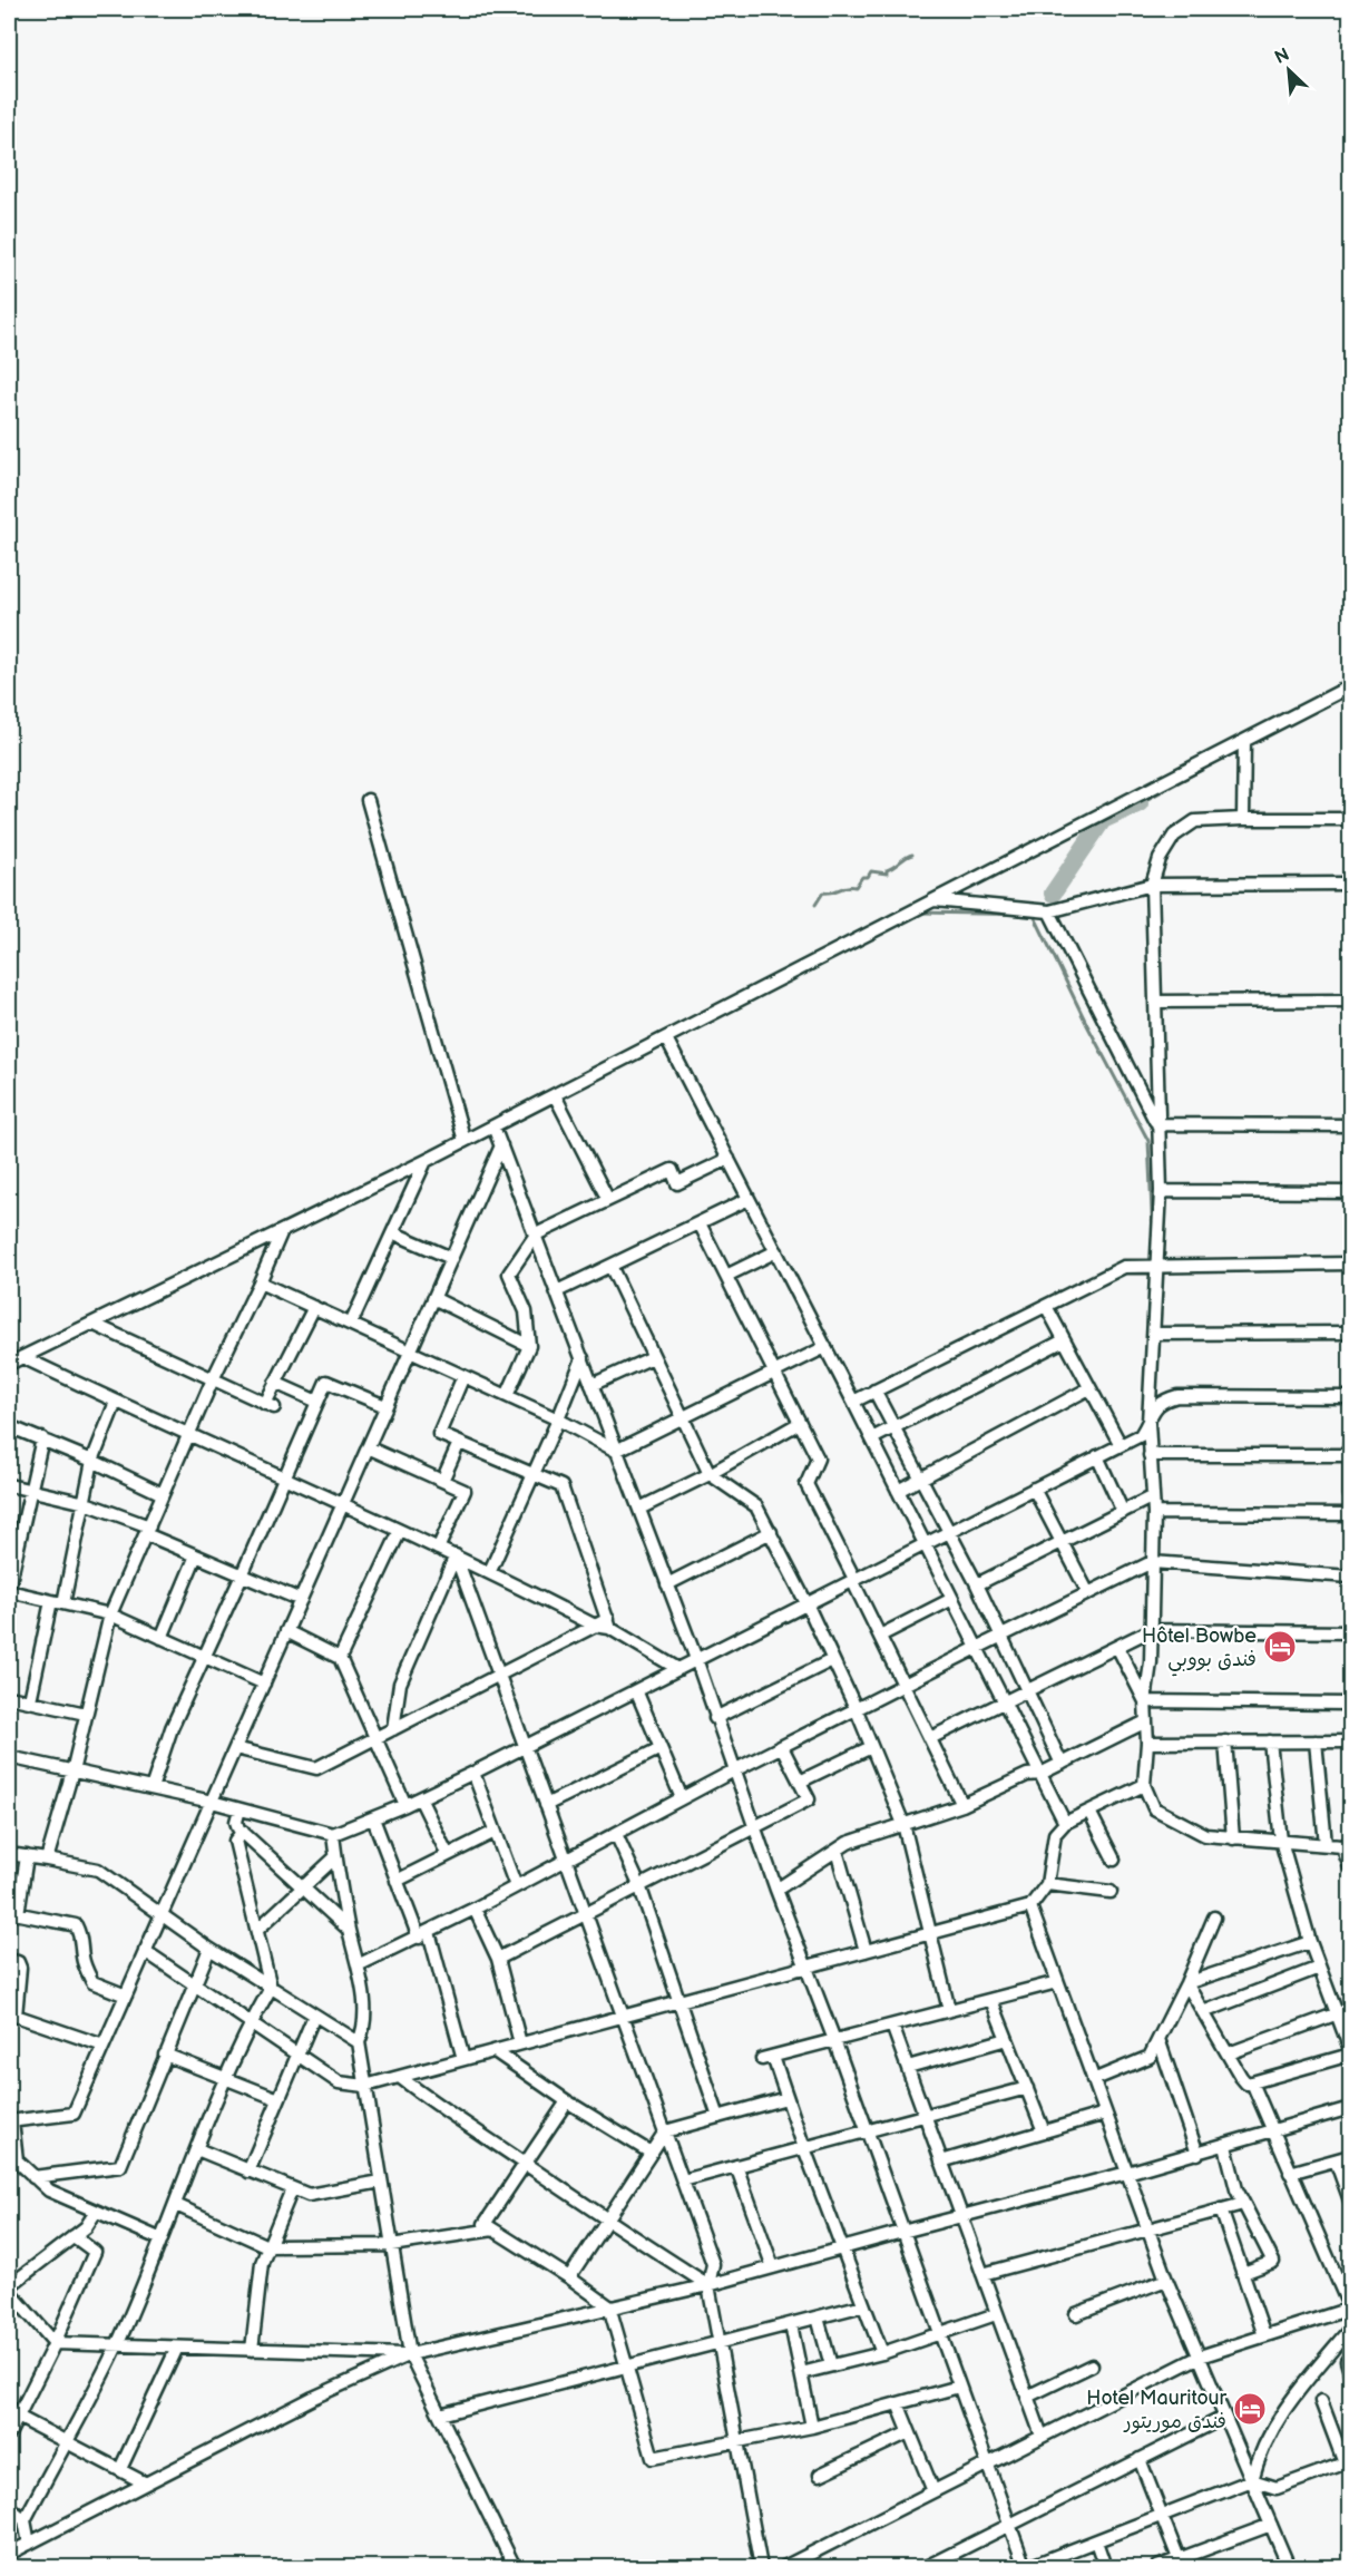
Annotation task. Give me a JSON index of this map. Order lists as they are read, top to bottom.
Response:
{
  "places": {
    "hotel": ["Hôtel Bowbe فندق بووبي", "Hotel Mauritour فندق موريتور"]
  },
  "north": "top left"
}
